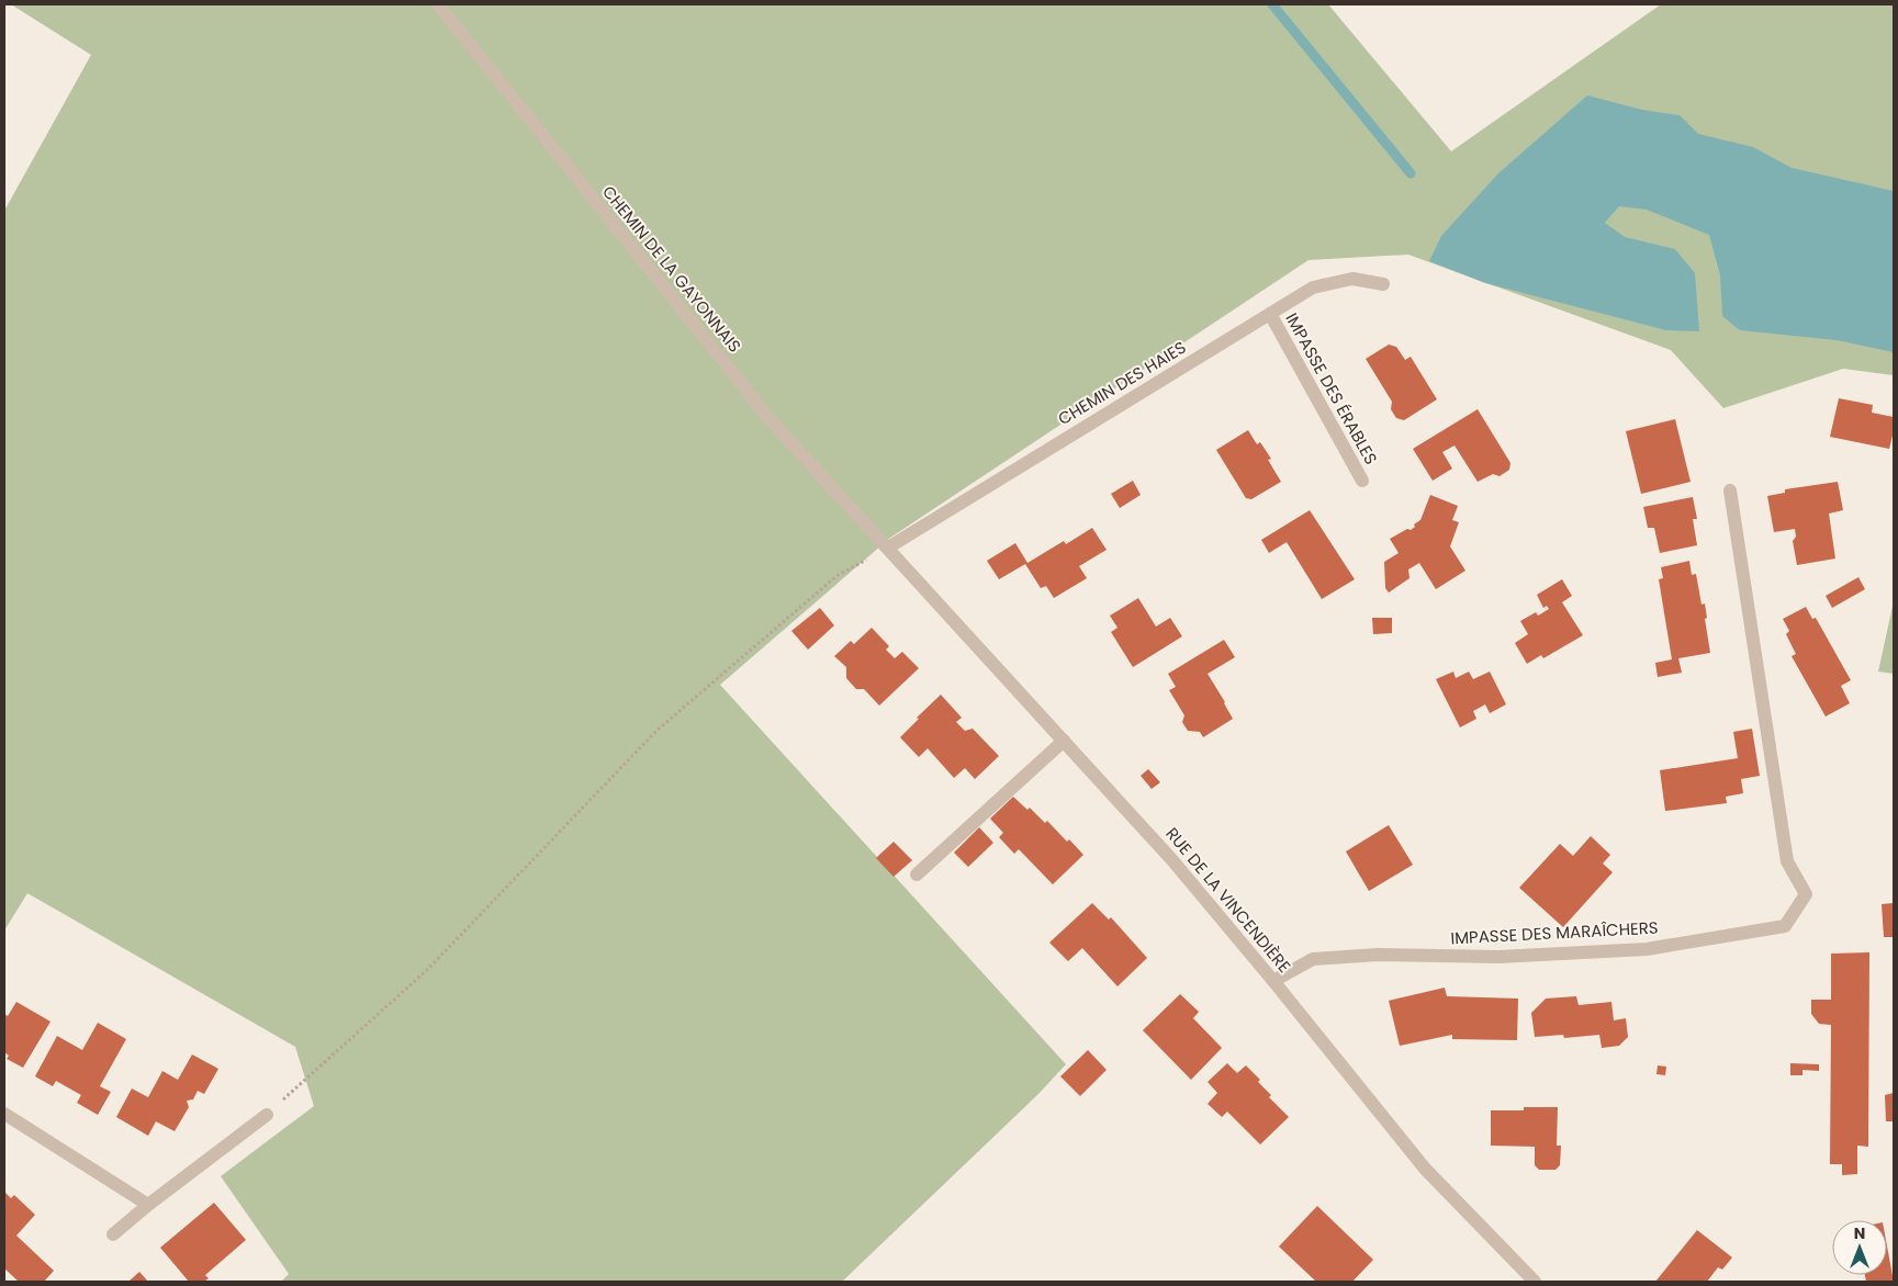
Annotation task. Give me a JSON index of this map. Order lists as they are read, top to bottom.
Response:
{
  "streets": {
    "street": [
      "CHEMIN DE LA GAYONNAIS",
      "CHEMIN DES HAIES",
      "IMPASSE DES ÉRABLES",
      "RUE DE LA VINCENDIÈRE",
      "IMPASSE DES MARAÎCHERS"
    ]
  },
  "crossings": [
    ["CHEMIN DE LA GAYONNAIS", "CHEMIN DES HAIES"],
    ["CHEMIN DE LA GAYONNAIS", "RUE DE LA VINCENDIÈRE"],
    ["CHEMIN DES HAIES", "IMPASSE DES ÉRABLES"],
    ["CHEMIN DES HAIES", "RUE DE LA VINCENDIÈRE"],
    ["RUE DE LA VINCENDIÈRE", "IMPASSE DES MARAÎCHERS"]
  ],
  "north": "top"
}
